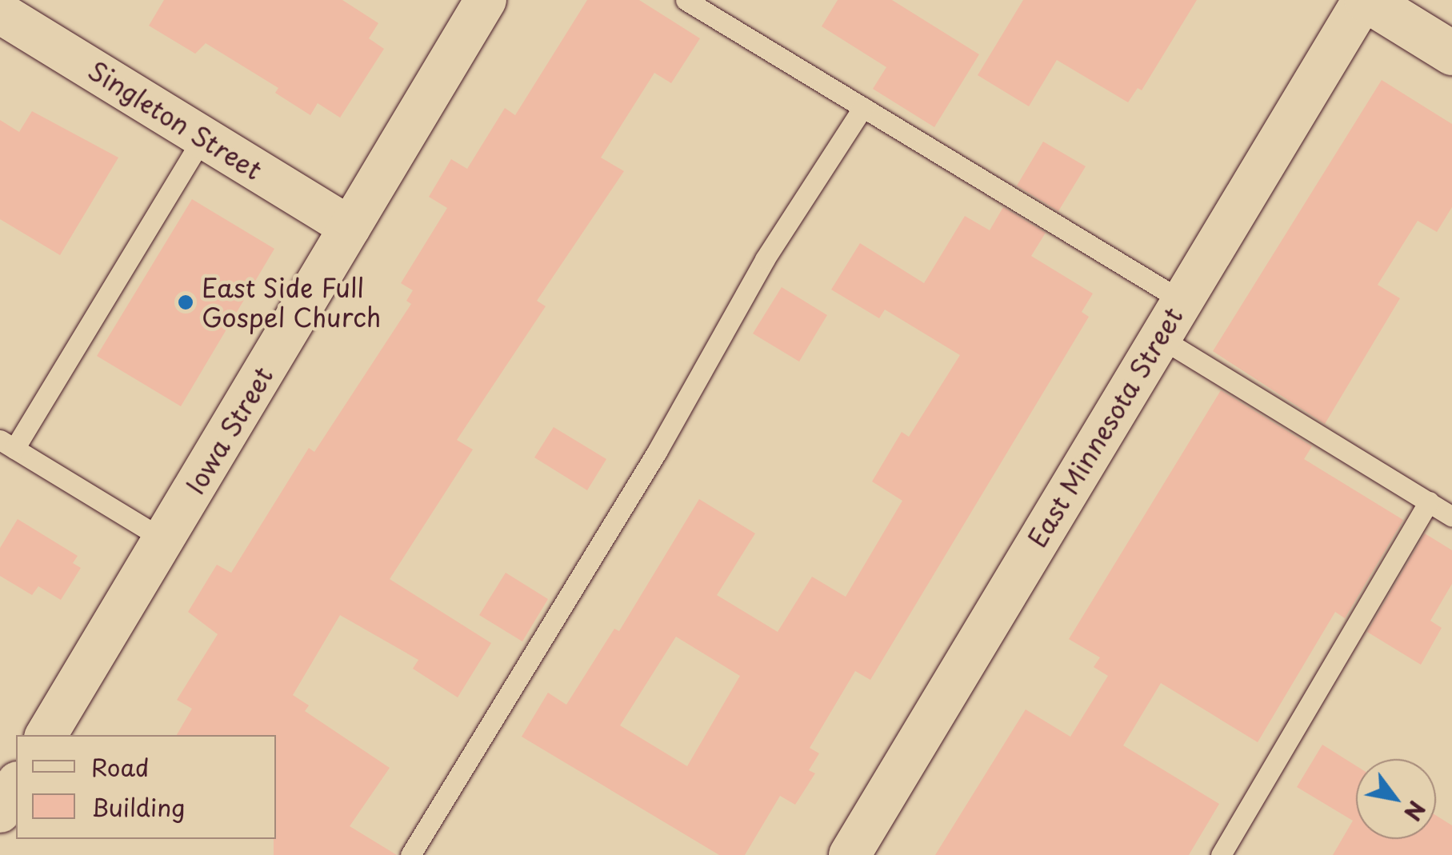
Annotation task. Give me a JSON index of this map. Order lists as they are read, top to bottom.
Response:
{
  "streets": {
    "street": ["Singleton Street", "East Minnesota Street", "Iowa Street"]
  },
  "crossings": [
    ["Singleton Street", "Iowa Street"]
  ],
  "places": ["East Side Full Gospel Church"],
  "legend": ["Road", "Building"],
  "north": "bottom right"
}
